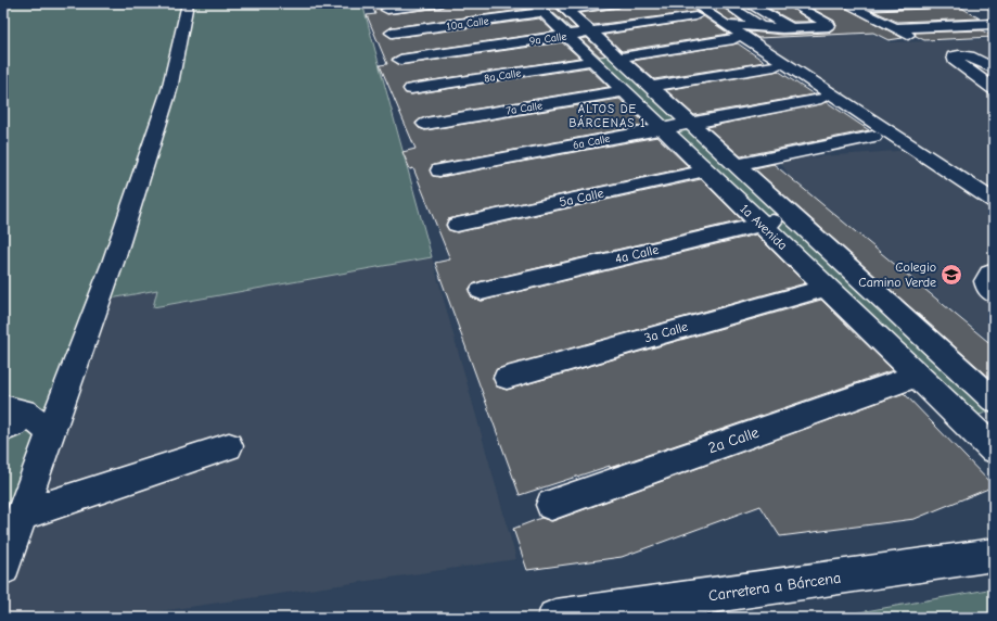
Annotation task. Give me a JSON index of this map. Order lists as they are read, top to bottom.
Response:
{
  "streets": {
    "street": [
      "10a Calle",
      "9a Calle",
      "8a Calle",
      "7a Calle",
      "6a Calle",
      "5a Calle",
      "1a Avenida",
      "4a Calle",
      "3a Calle",
      "2a Calle",
      "Carretera a Bárcena"
    ]
  },
  "crossings": [
    ["10a Calle", "1a Avenida"],
    ["9a Calle", "1a Avenida"],
    ["8a Calle", "1a Avenida"],
    ["7a Calle", "1a Avenida"],
    ["6a Calle", "1a Avenida"],
    ["5a Calle", "1a Avenida"],
    ["1a Avenida", "4a Calle"],
    ["1a Avenida", "3a Calle"],
    ["1a Avenida", "2a Calle"]
  ],
  "districts": ["ALTOS DE BÁRCENAS 1"],
  "places": {
    "school or university": ["Colegio Camino Verde"]
  }
}
